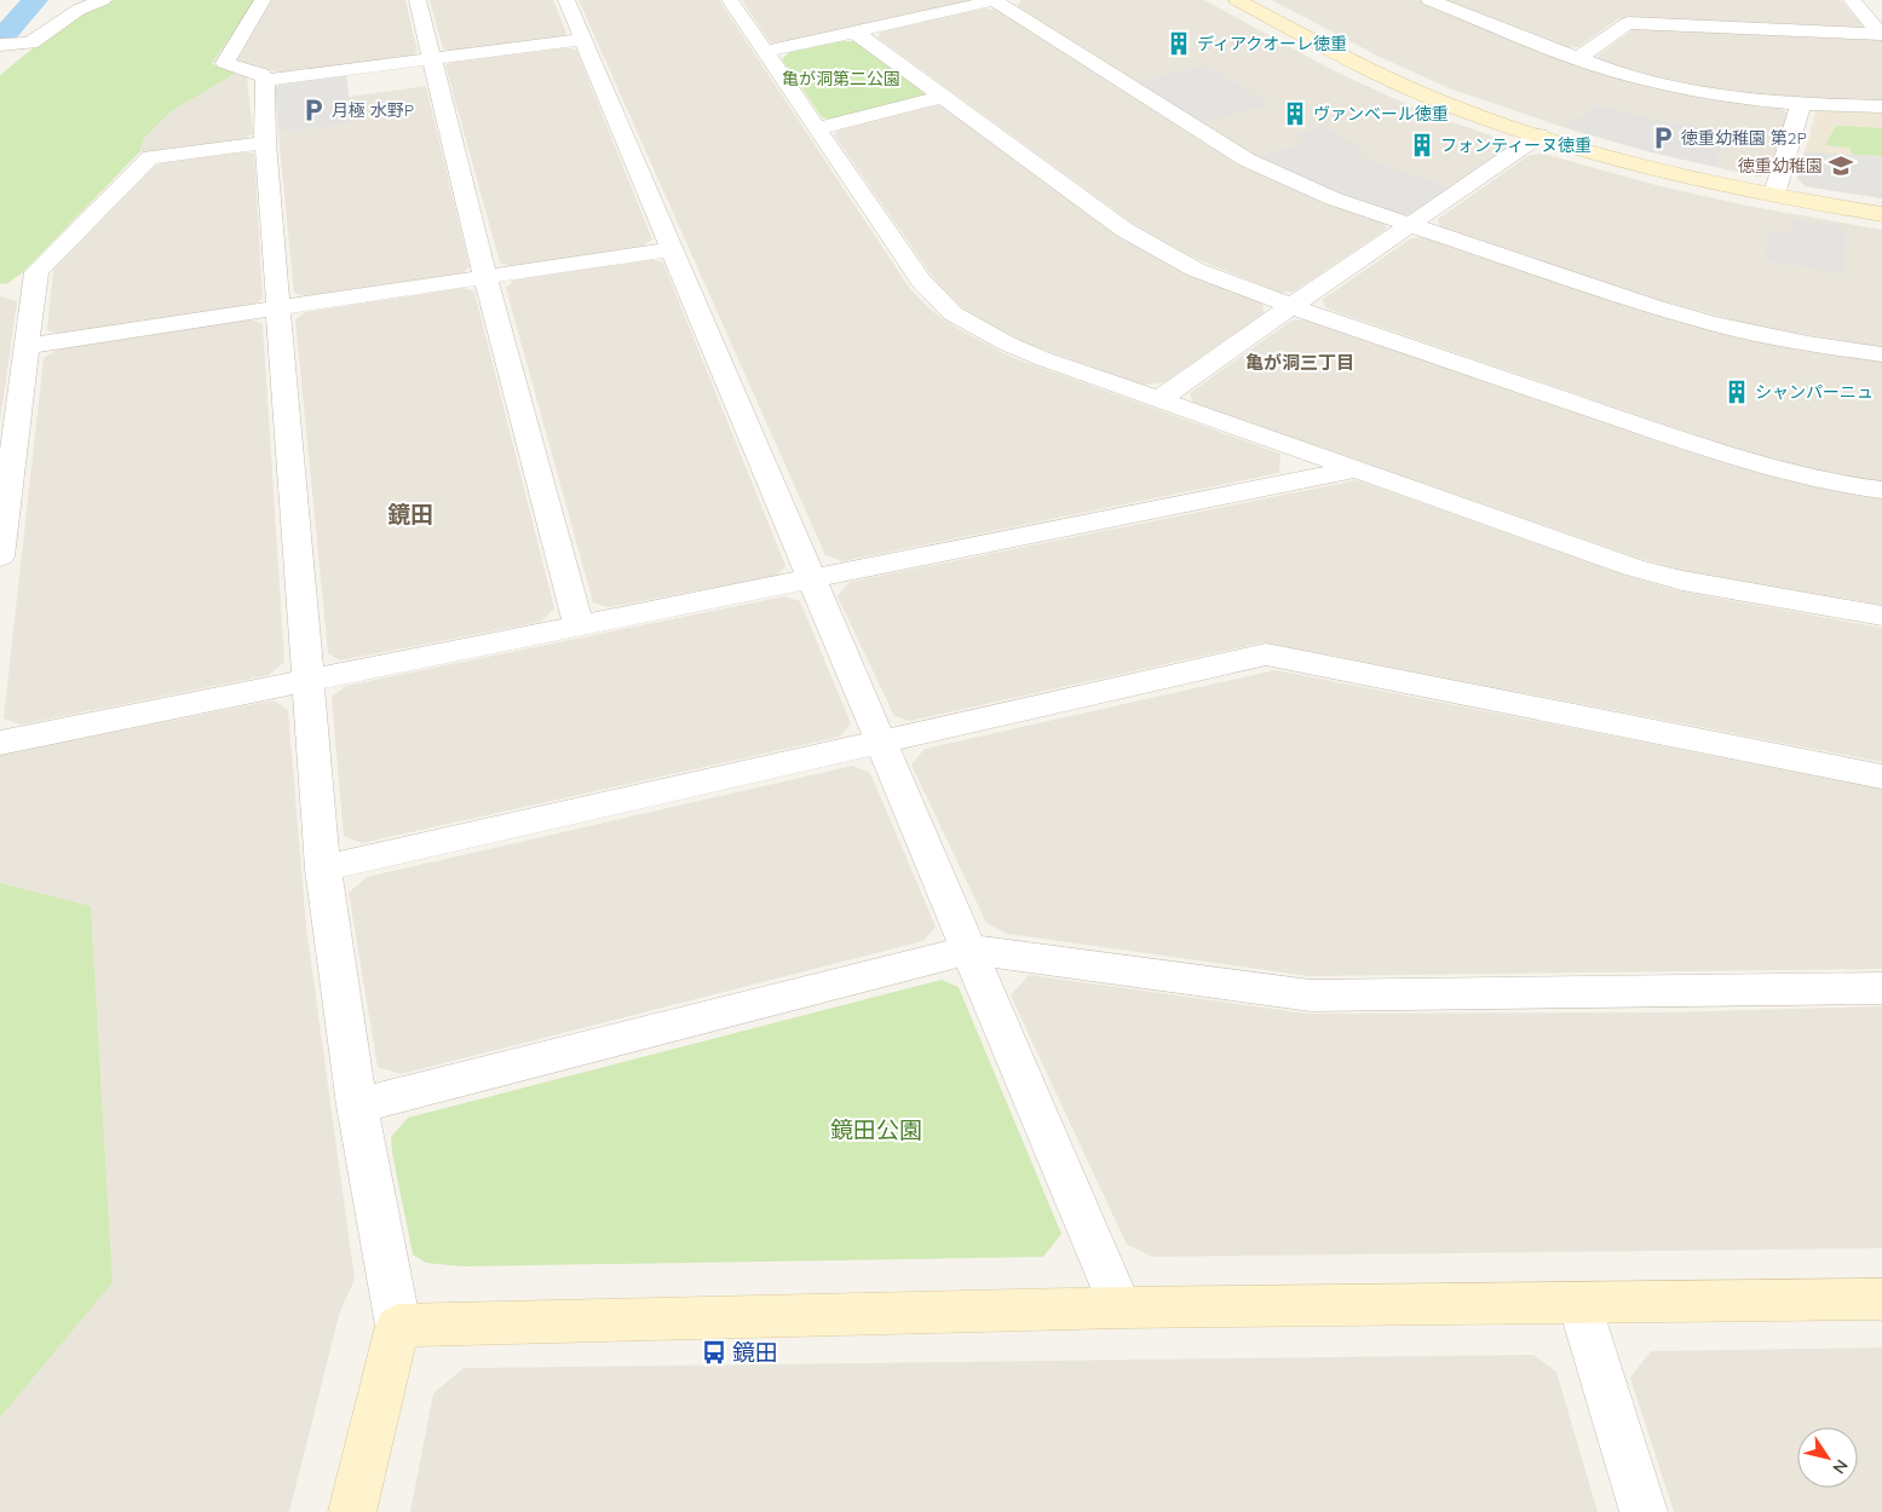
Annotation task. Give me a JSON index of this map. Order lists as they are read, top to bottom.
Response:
{
  "districts": ["亀が洞三丁目", "鏡田"],
  "parks": ["亀が洞第二公園", "鏡田公園"],
  "places": {
    "building": [
      "ディアクオーレ徳重",
      "ヴァンベール徳重",
      "フォンティーヌ徳重",
      "シャンパーニュ"
    ],
    "parking": ["月極 水野P", "徳重幼稚園 第2P"],
    "school or university": ["徳重幼稚園"],
    "bus stop": ["鏡田"]
  },
  "north": "bottom right"
}
